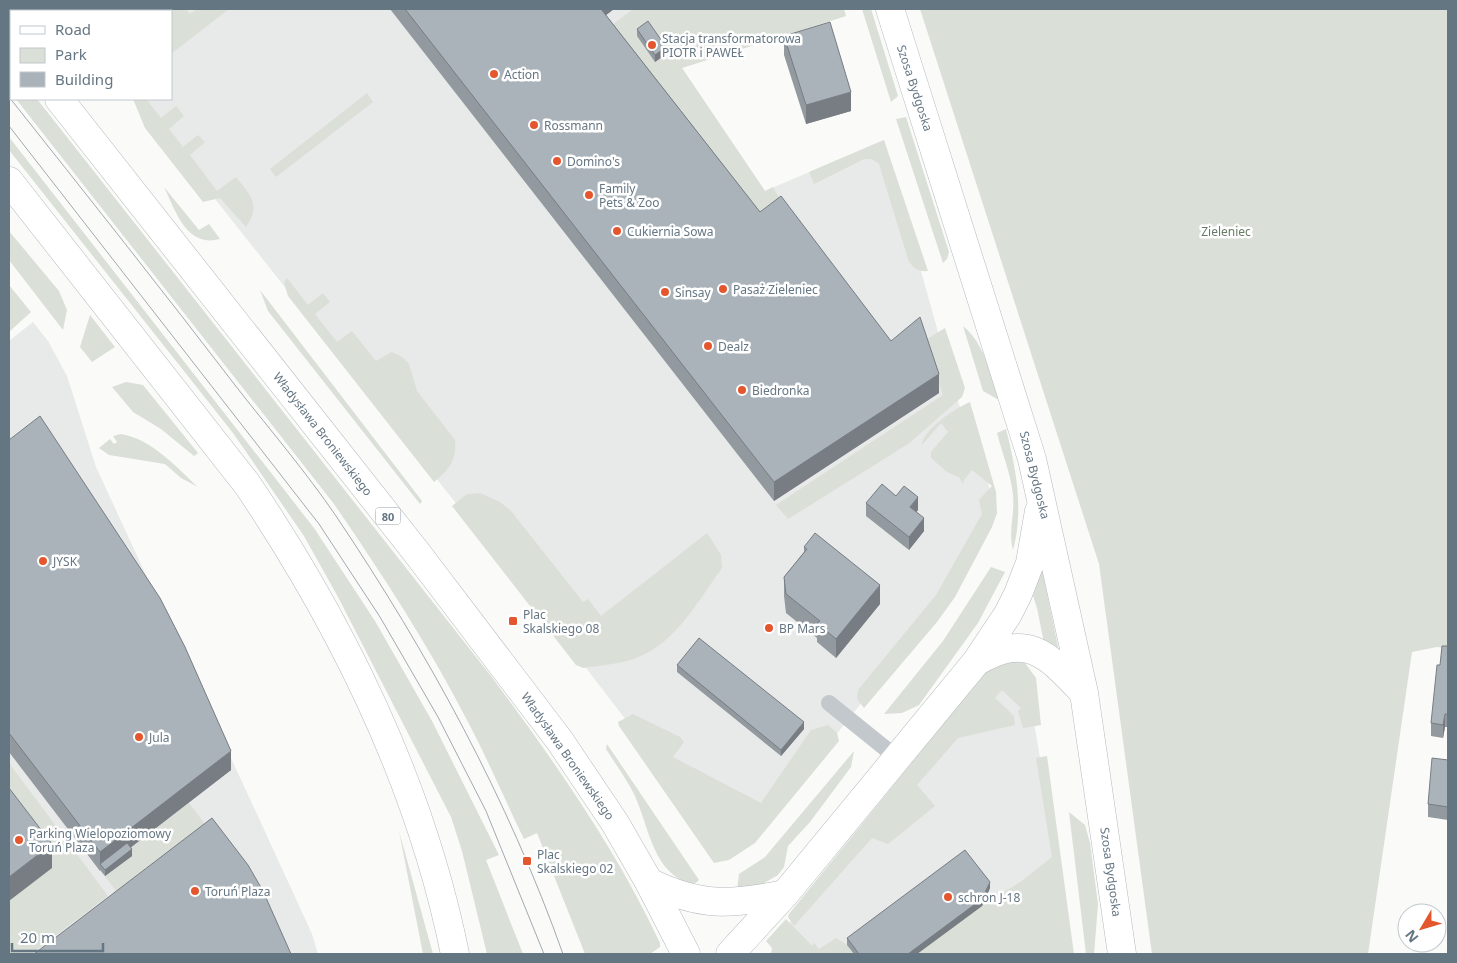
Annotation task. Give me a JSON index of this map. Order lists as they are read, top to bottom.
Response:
{
  "streets": {
    "main road": ["Szosa Bydgoska", "Władysława Broniewskiego", "80"]
  },
  "parks": ["Zieleniec"],
  "places": {
    "other": [
      "Stacja transformatorowa PIOTR i PAWEŁ",
      "Action",
      "Rossmann",
      "Domino's",
      "Family Pets & Zoo",
      "Cukiernia Sowa",
      "Pasaż Zieleniec",
      "Sinsay",
      "Dealz",
      "Biedronka",
      "JYSK",
      "BP Mars",
      "Jula",
      "Parking Wielopoziomowy Toruń Plaza",
      "Toruń Plaza",
      "schron J-18"
    ],
    "transit": ["Plac Skalskiego 08", "Plac Skalskiego 02"]
  },
  "legend": ["Road", "Park", "Building"],
  "scale_bar": "20 m",
  "north": "bottom left"
}
